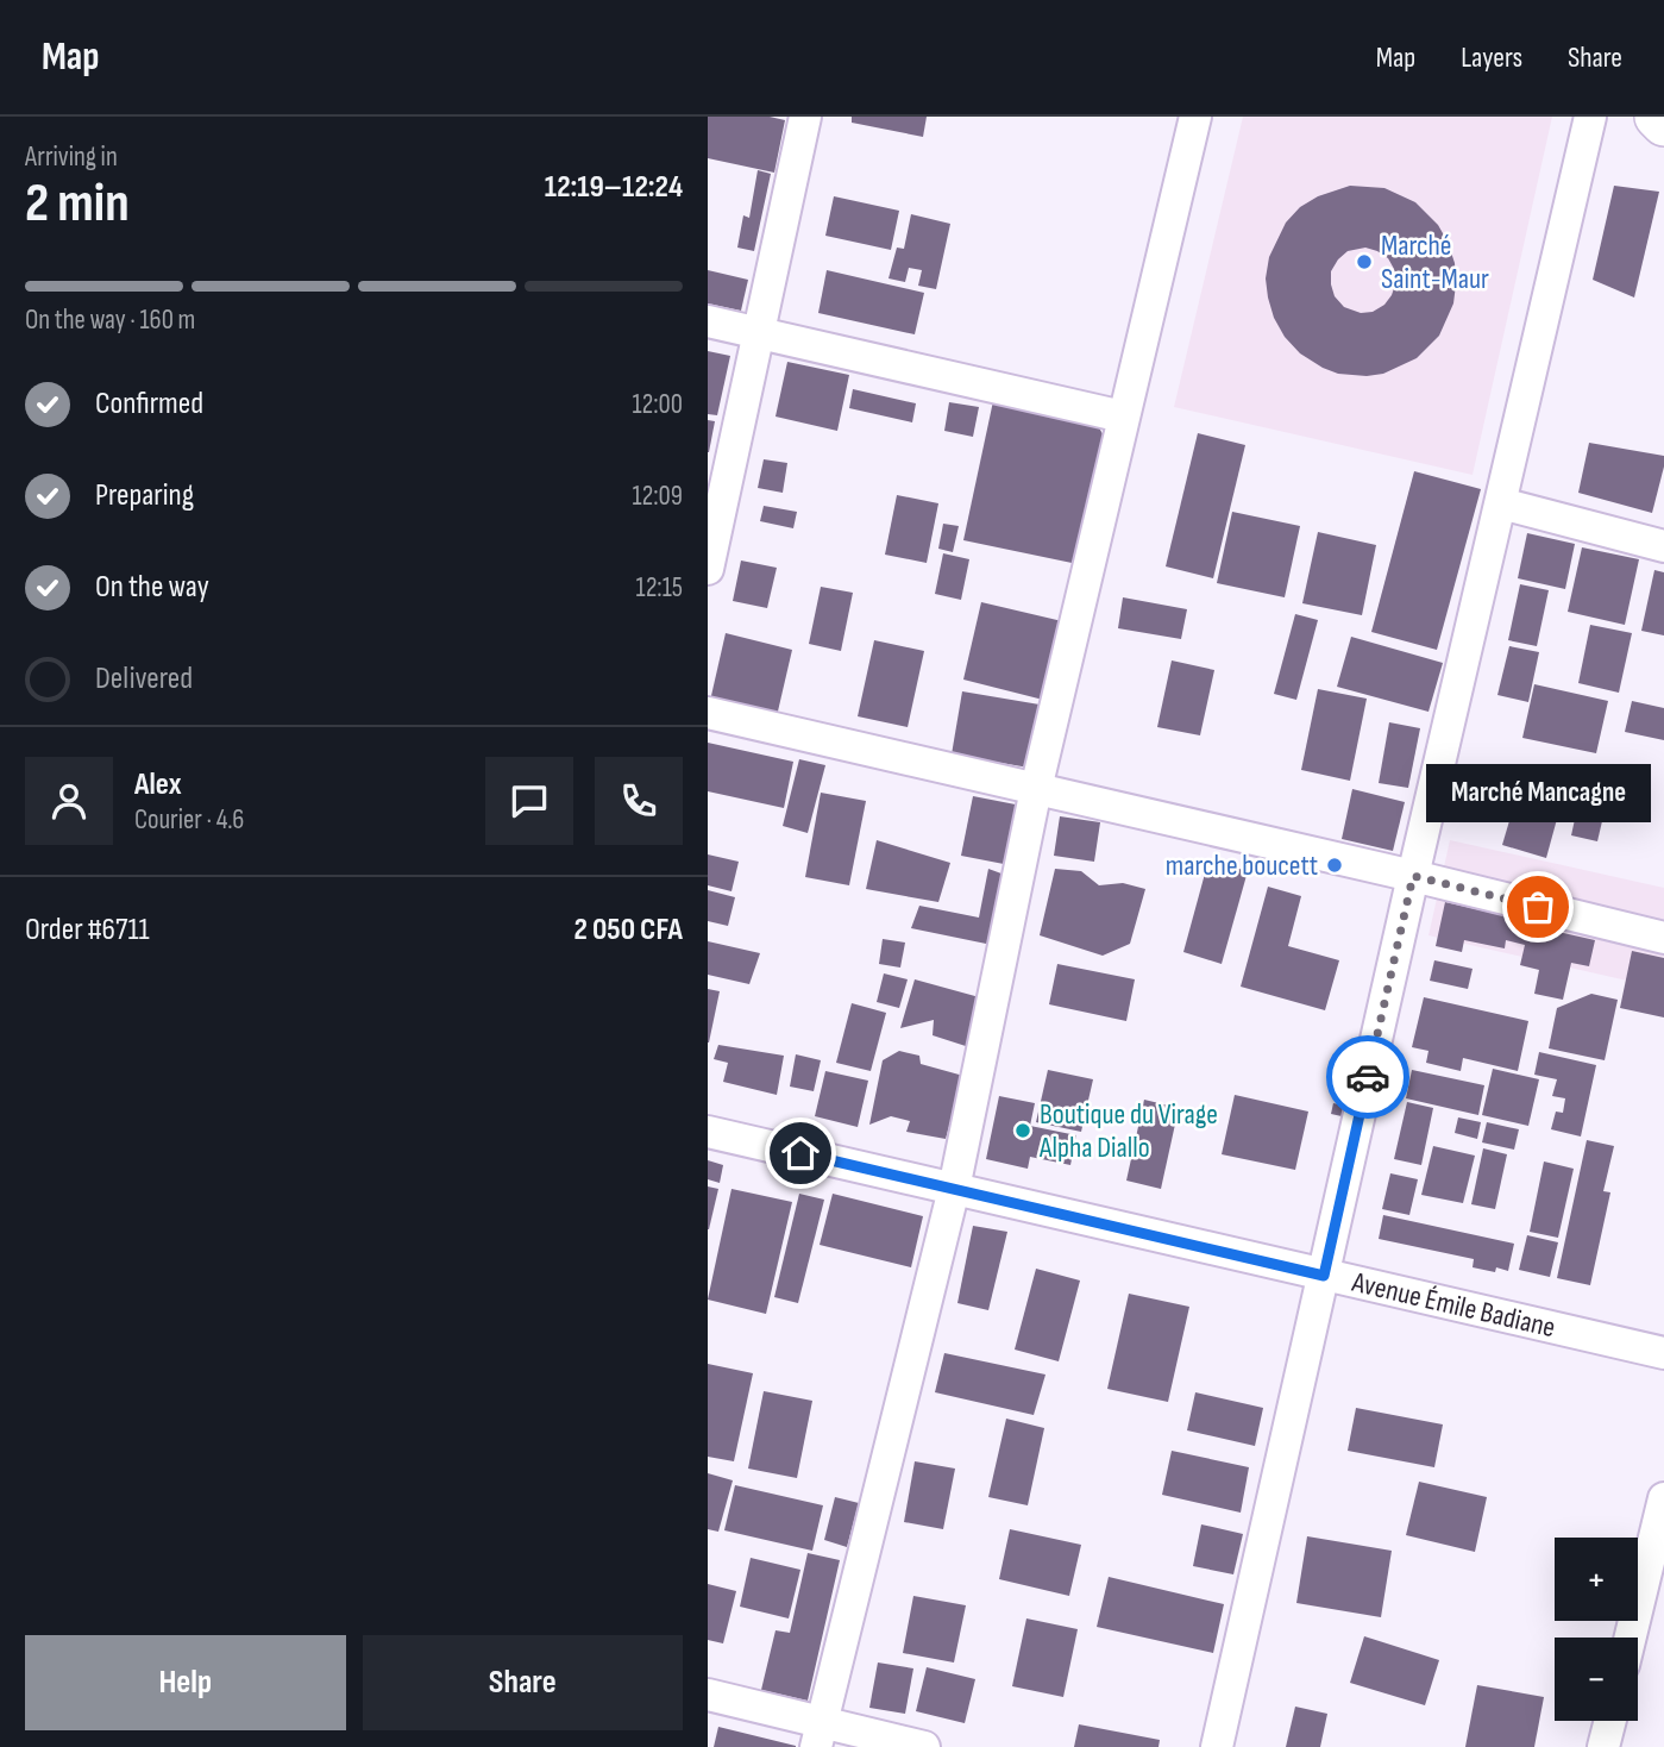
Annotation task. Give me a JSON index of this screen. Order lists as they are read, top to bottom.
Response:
{
  "streets": {
    "street": ["Avenue Émile Badiane"]
  },
  "places": [
    "Marché Saint-Maur",
    "marche boucett",
    "Marché Mancagne",
    "Boutique du Virage Alpha Diallo"
  ],
  "page": {
    "header": "Map",
    "nav": ["Map", "Layers", "Share"],
    "heading": ["2 min", "Arriving in", "12:19–12:24"],
    "panel": [
      "Alex",
      "Courier · 4.6",
      "Order #6711",
      "2 050 CFA"
    ],
    "bar": "On the way · 160 m",
    "list": [
      ["Confirmed", "12:00"],
      ["Preparing", "12:09"],
      ["On the way", "12:15"],
      "Delivered"
    ],
    "bubble": "Marché Mancagne",
    "map_buttons": ["+", "−"],
    "buttons": ["Help", "Share"]
  }
}
